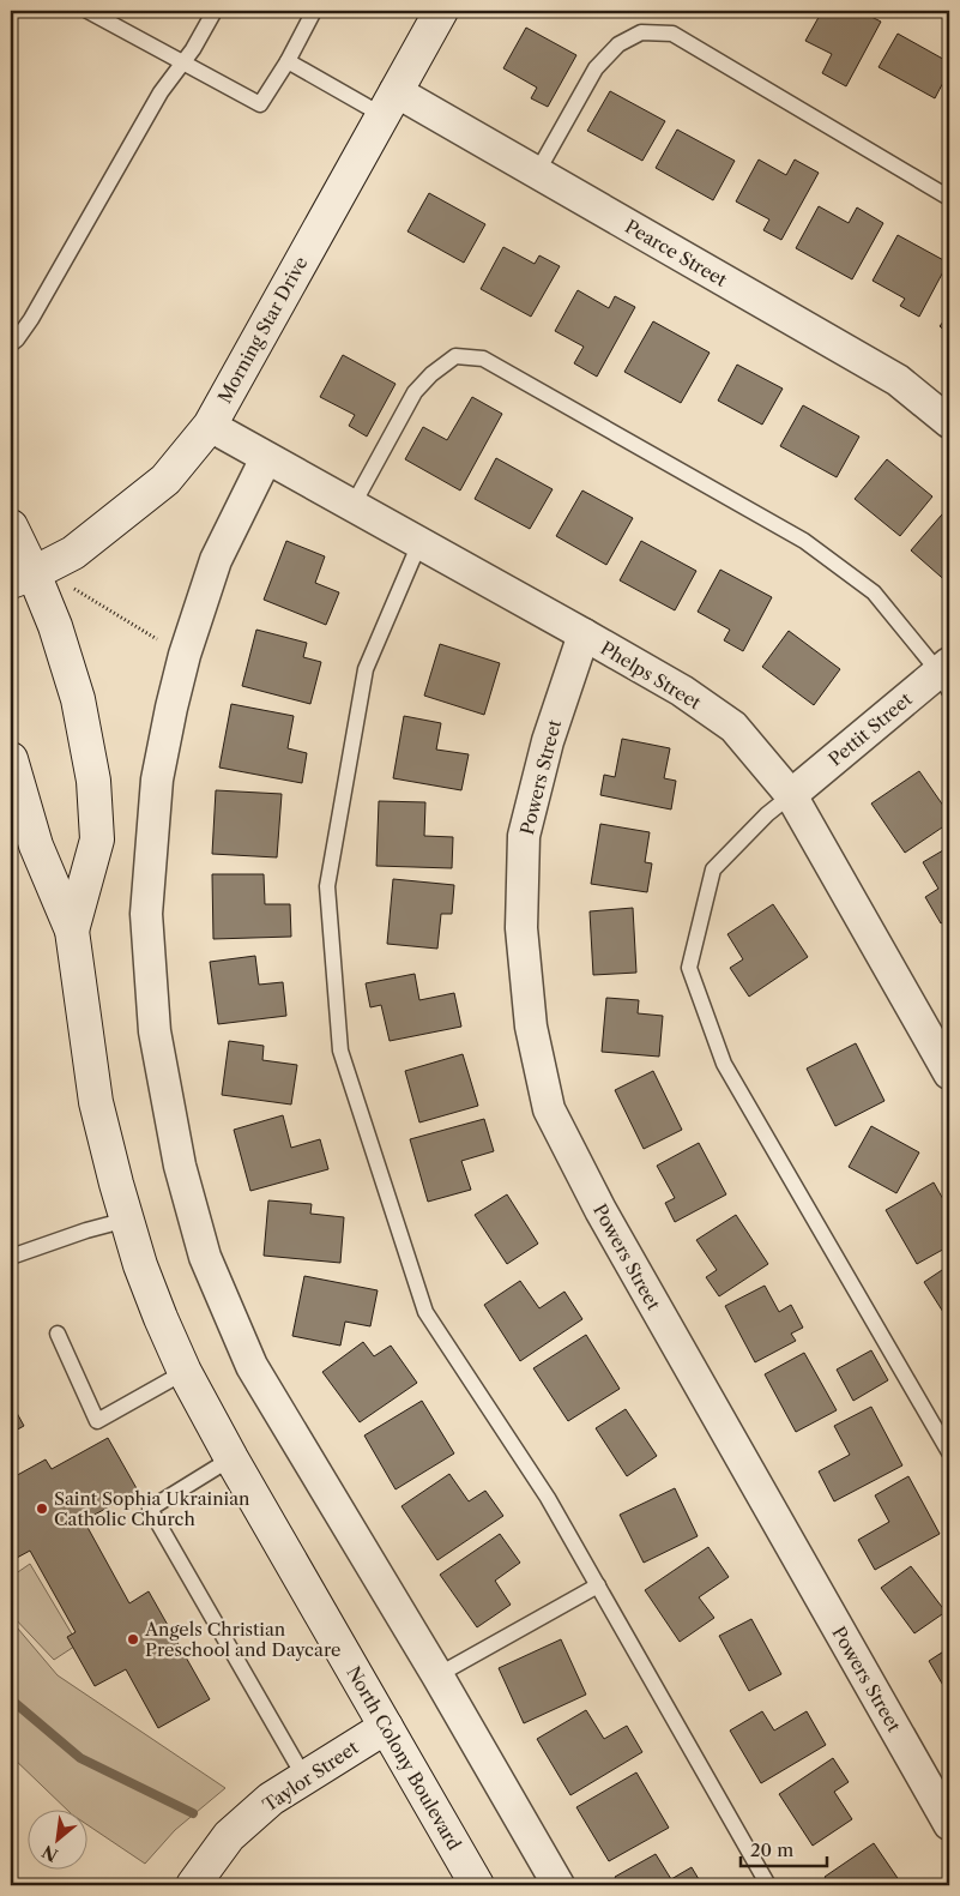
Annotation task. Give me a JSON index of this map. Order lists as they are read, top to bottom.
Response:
{
  "streets": {
    "street": [
      "Pearce Street",
      "Morning Star Drive",
      "Phelps Street",
      "Pettit Street",
      "Powers Street",
      "North Colony Boulevard",
      "Taylor Street"
    ]
  },
  "crossings": [
    ["Pearce Street", "Morning Star Drive"],
    ["Morning Star Drive", "Phelps Street"],
    ["Morning Star Drive", "North Colony Boulevard"],
    ["Phelps Street", "Pettit Street"],
    ["Phelps Street", "Powers Street"],
    ["North Colony Boulevard", "Taylor Street"]
  ],
  "places": ["Saint Sophia Ukrainian Catholic Church", "Angels Christian Preschool and Daycare"],
  "scale_bar": "20 m",
  "north": "bottom left"
}
